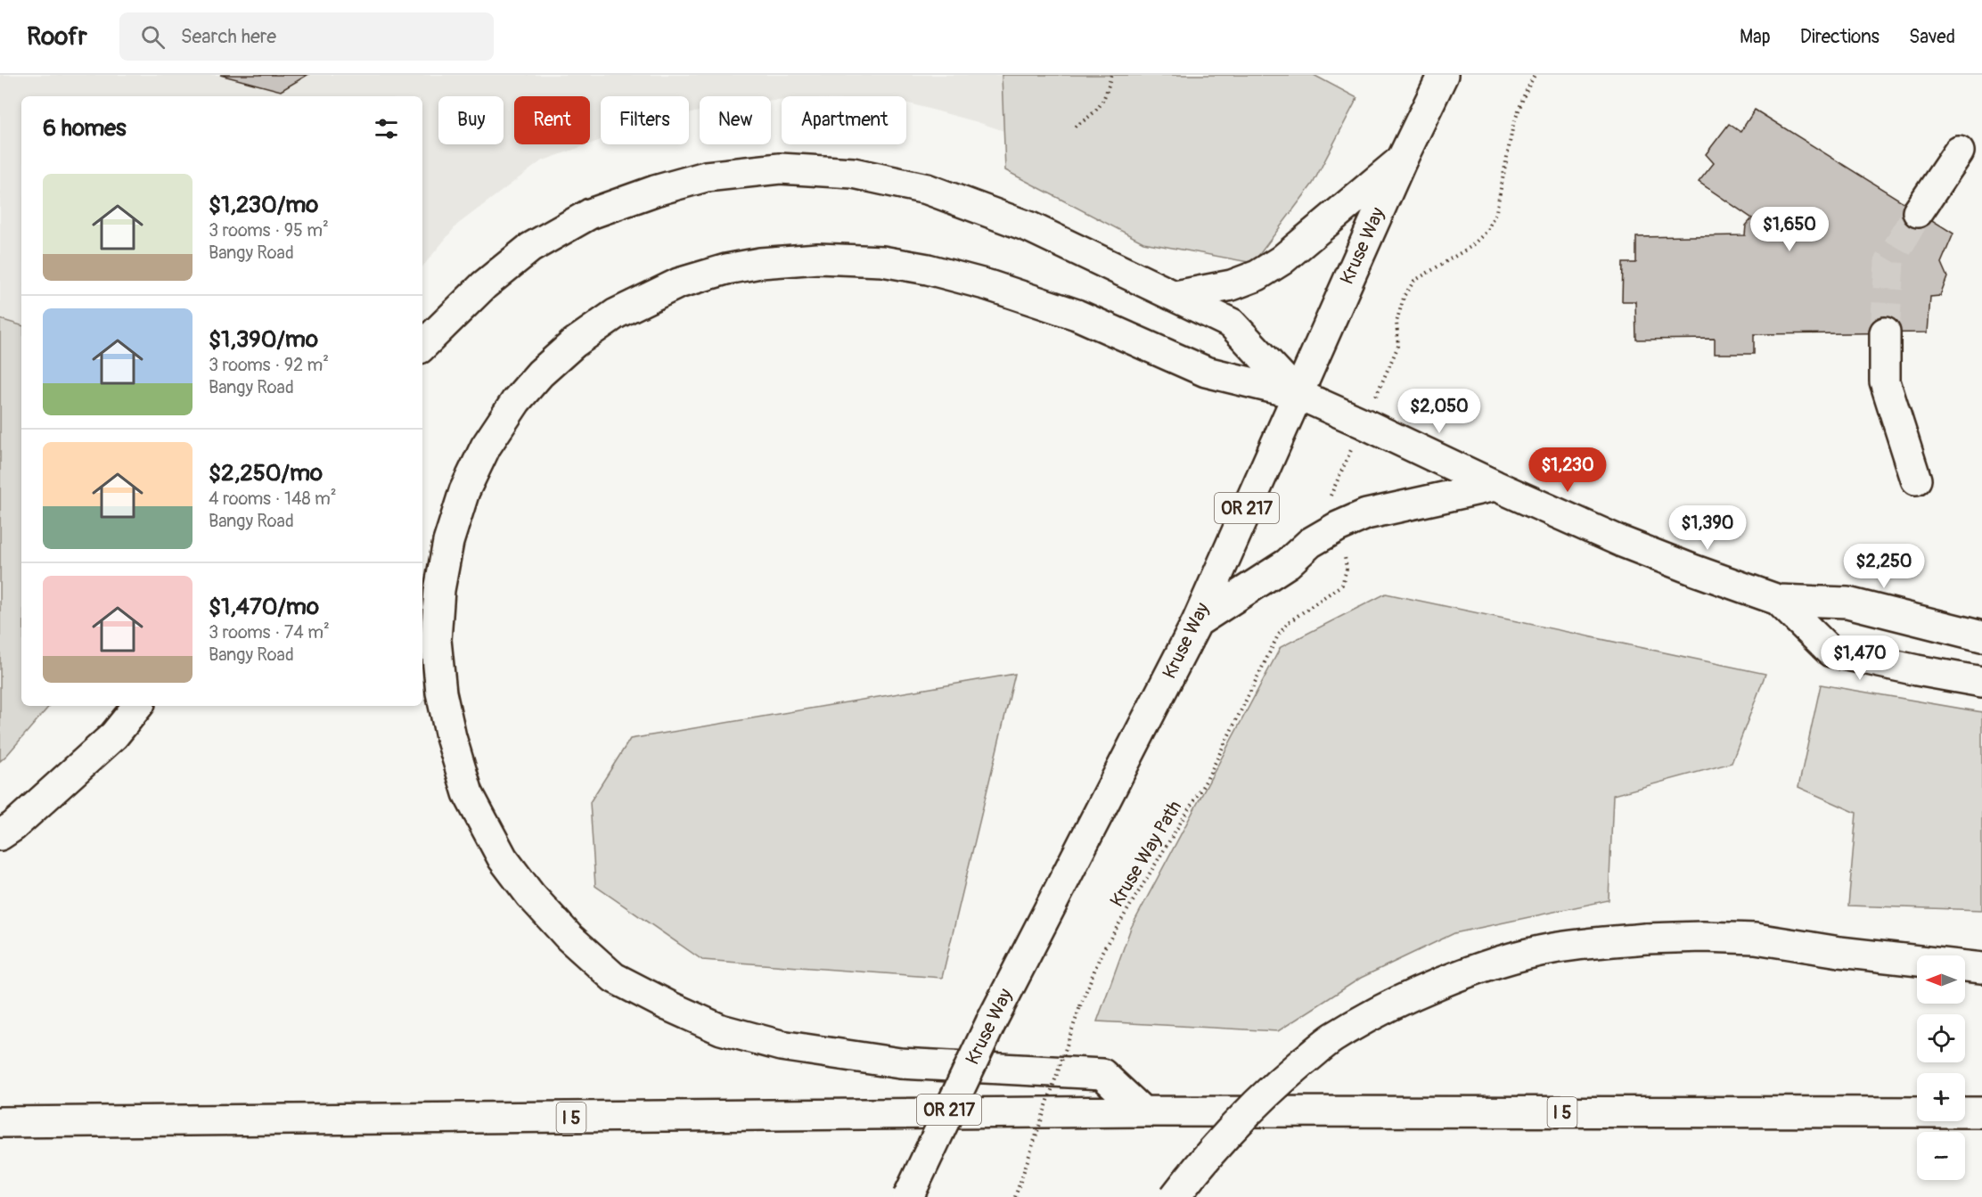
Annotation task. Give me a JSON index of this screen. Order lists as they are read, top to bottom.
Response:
{
  "streets": {
    "main road": ["Kruse Way", "OR 217", "I 5"],
    "path": ["Kruse Way Path"]
  },
  "north": "left",
  "page": {
    "header": "Roofr",
    "search": "Search here",
    "nav": ["Map", "Directions", "Saved"],
    "chip": [
      "Buy",
      "Rent",
      "Filters",
      "New",
      "Apartment"
    ],
    "heading": "6 homes",
    "list": [
      {
        "name": "$1,230/mo",
        "note": "3 rooms · 95 m² · Bangy Road"
      },
      {
        "name": "$1,390/mo",
        "note": "3 rooms · 92 m² · Bangy Road"
      },
      {
        "name": "$2,250/mo",
        "note": "4 rooms · 148 m² · Bangy Road"
      },
      {
        "name": "$1,470/mo",
        "note": "3 rooms · 74 m² · Bangy Road"
      }
    ],
    "price": [
      "$1,650",
      "$2,050",
      "$1,230",
      "$1,390",
      "$2,250",
      "$1,470"
    ],
    "map_buttons": ["+", "−"]
  }
}
